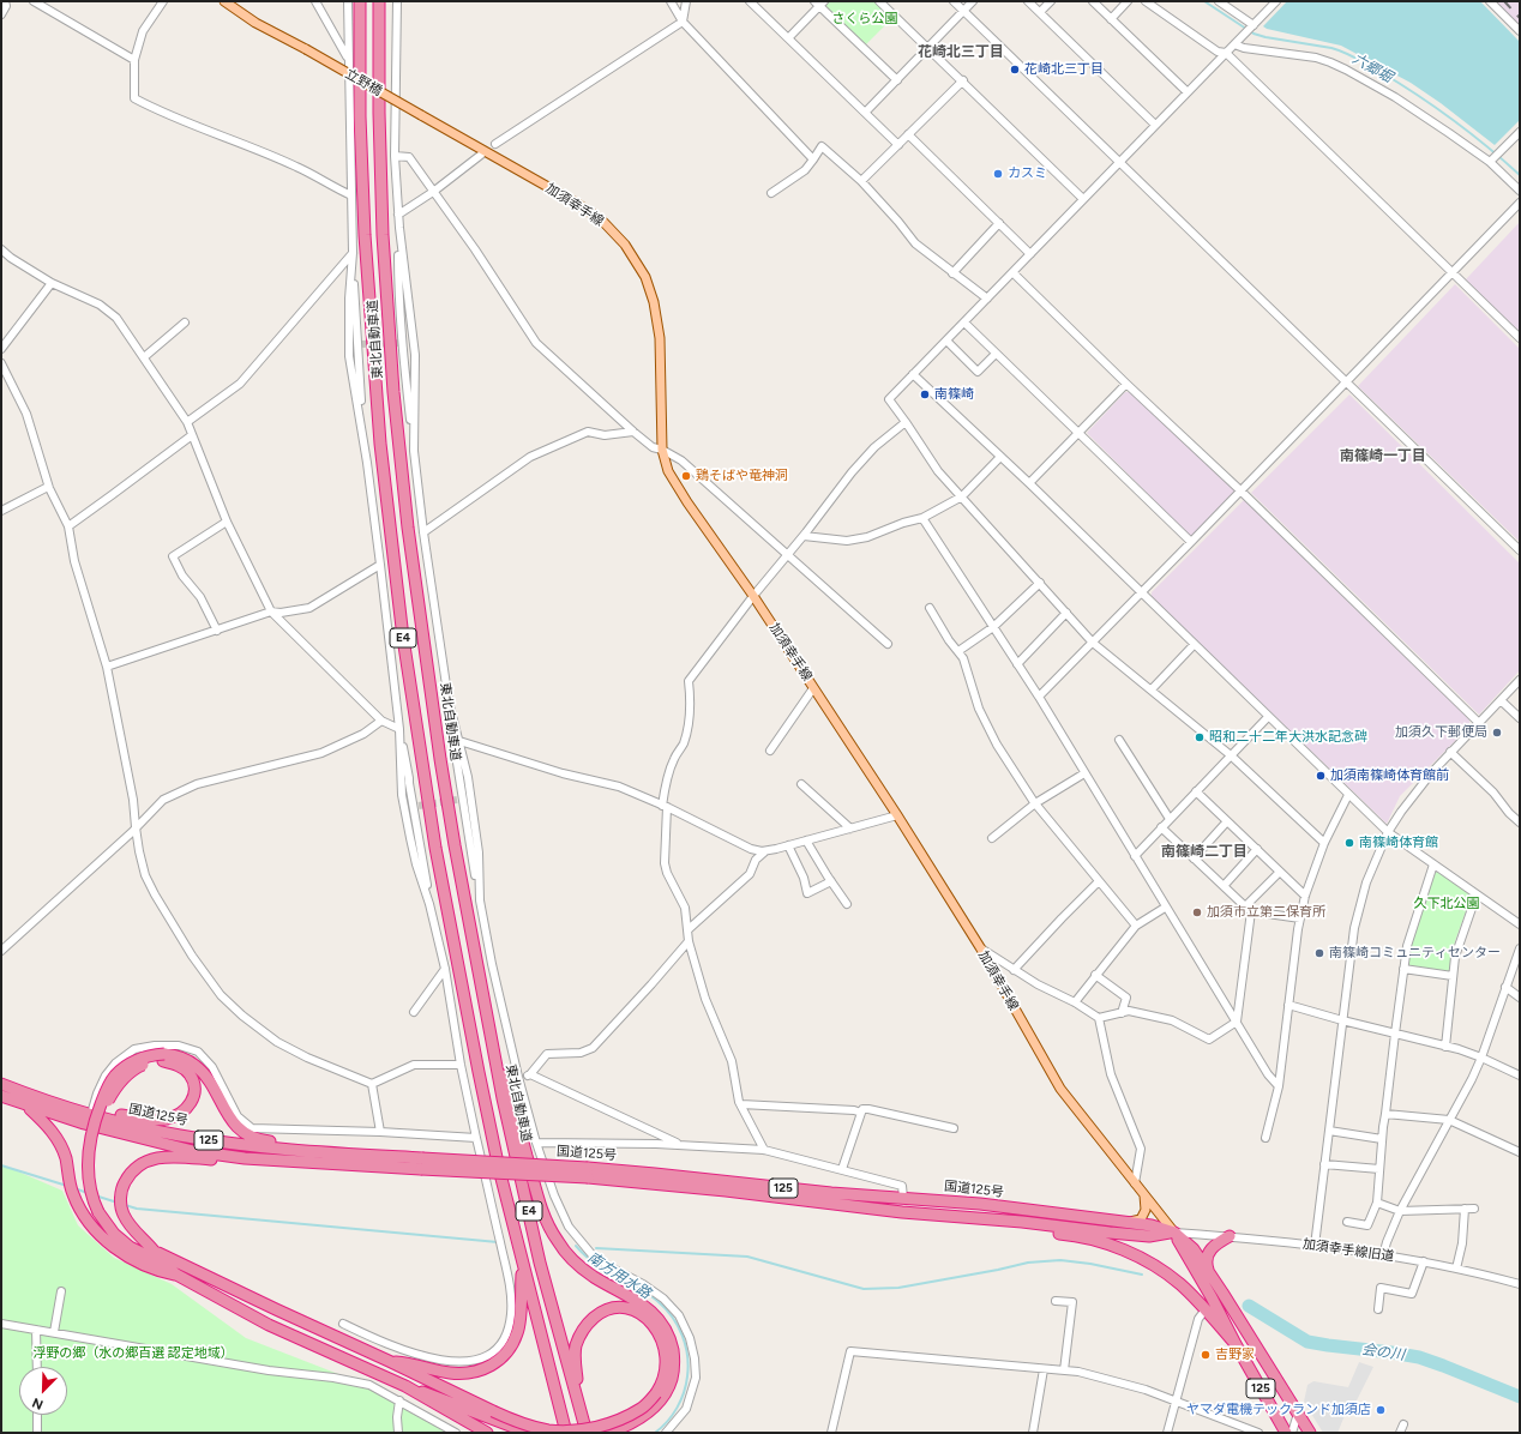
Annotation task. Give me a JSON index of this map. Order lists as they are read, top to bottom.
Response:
{
  "streets": {
    "highway": [
      "東北自動車道",
      "E4",
      "国道125号",
      "125"
    ],
    "main road": ["立野橋", "加須幸手線"],
    "street": ["加須幸手線旧道"]
  },
  "crossings": [
    ["立野橋", "加須幸手線"],
    ["加須幸手線", "国道125号"],
    ["加須幸手線", "125"],
    ["加須幸手線", "加須幸手線旧道"],
    ["国道125号", "125"],
    ["国道125号", "加須幸手線旧道"],
    ["125", "加須幸手線旧道"]
  ],
  "districts": ["花崎北三丁目", "南篠崎一丁目", "南篠崎二丁目"],
  "water": ["六郷堀", "南方用水路", "会の川"],
  "parks": ["さくら公園", "久下北公園", "浮野の郷（水の郷百選 認定地域）"],
  "places": [
    "花崎北三丁目",
    "カスミ",
    "南篠崎",
    "鶏そばや竜神洞",
    "加須久下郵便局",
    "昭和二十二年大洪水記念碑",
    "加須南篠崎体育館前",
    "南篠崎体育館",
    "加須市立第二保育所",
    "南篠崎コミュニティセンター",
    "吉野家",
    "ヤマダ電機テックランド加須店"
  ],
  "north": "bottom left"
}
